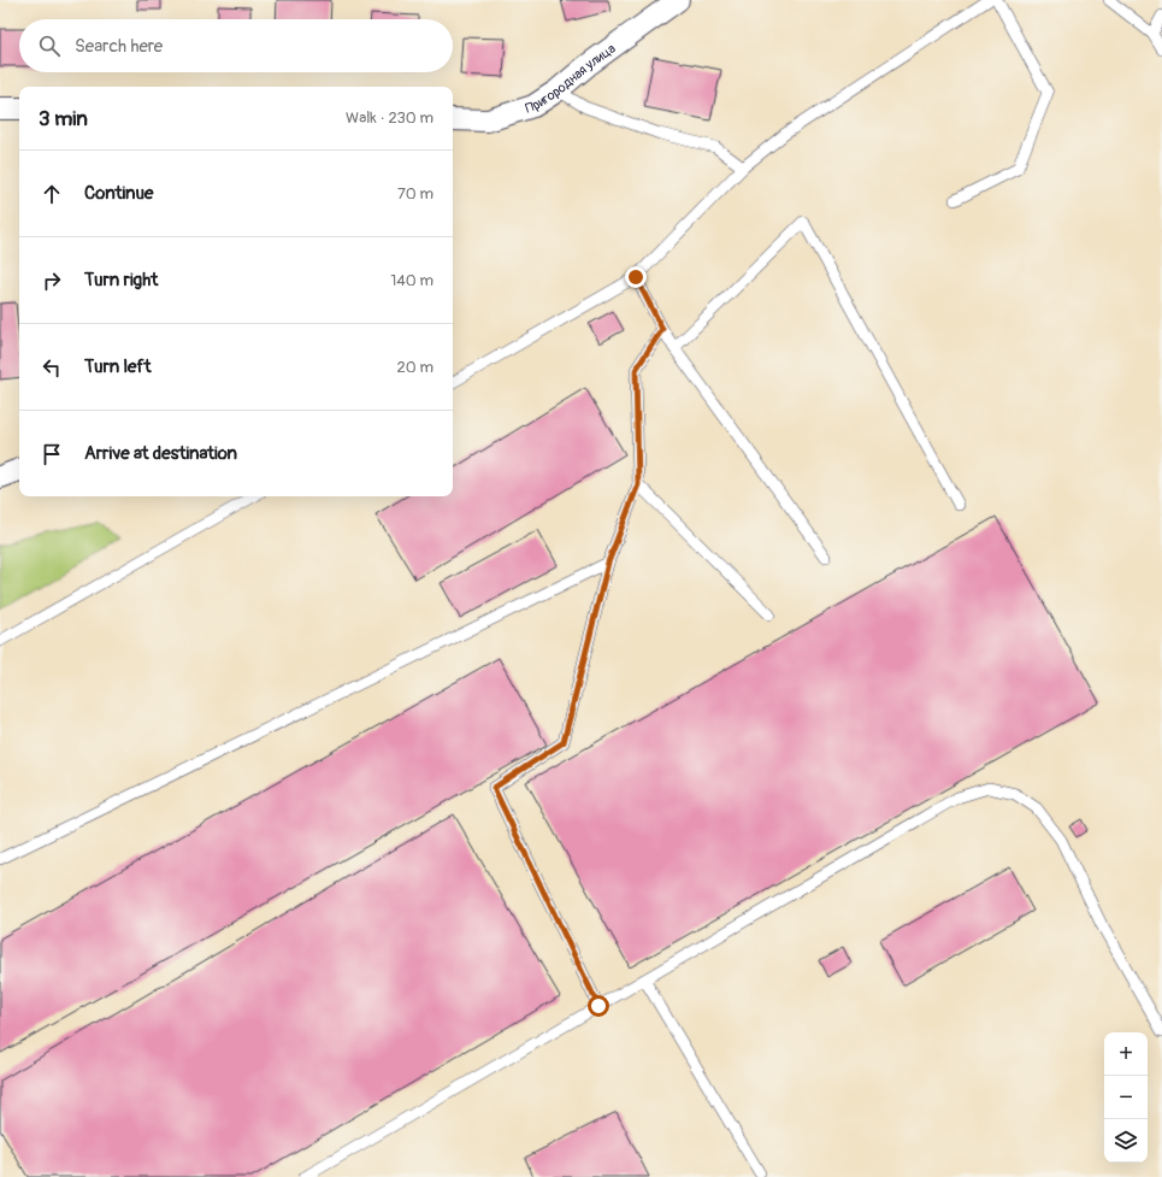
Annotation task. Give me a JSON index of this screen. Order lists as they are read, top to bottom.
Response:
{
  "streets": {
    "street": ["Пригородная улица"]
  },
  "page": {
    "search": "Search here",
    "heading": ["3 min", "Walk · 230 m"],
    "list": [
      ["Continue", "70 m"],
      ["Turn right", "140 m"],
      ["Turn left", "20 m"],
      "Arrive at destination"
    ],
    "map_buttons": ["+", "−"]
  }
}
